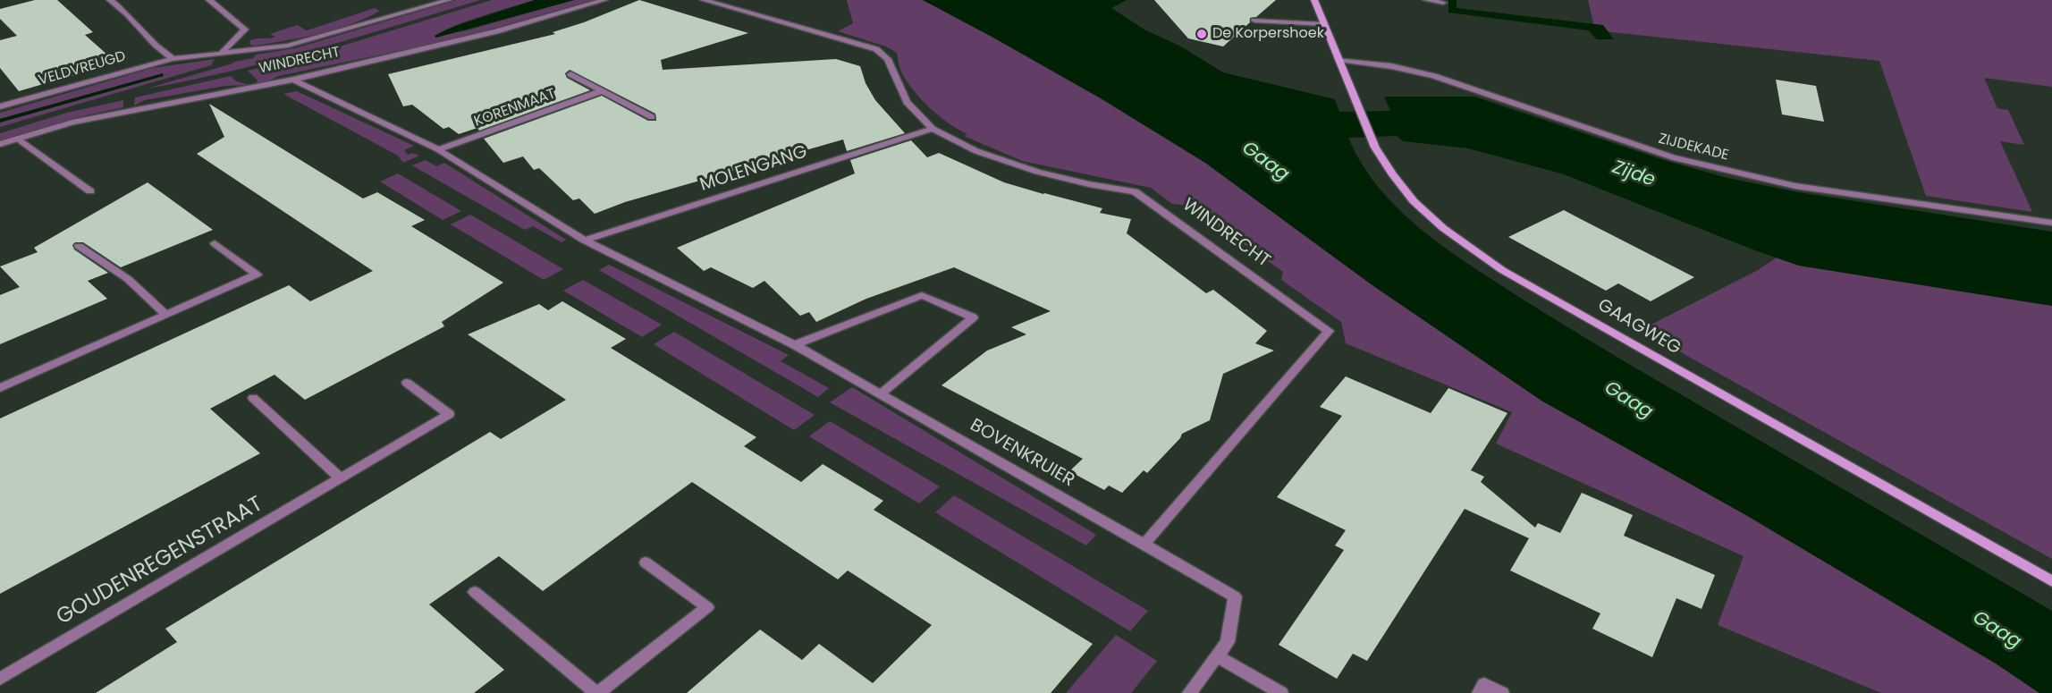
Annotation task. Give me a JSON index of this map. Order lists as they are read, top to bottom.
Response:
{
  "streets": {
    "main road": ["GAAGWEG"],
    "street": [
      "WINDRECHT",
      "VELDVREUGD",
      "KORENMAAT",
      "ZIJDEKADE",
      "MOLENGANG",
      "BOVENKRUIER",
      "GOUDENREGENSTRAAT"
    ]
  },
  "crossings": [
    ["WINDRECHT", "MOLENGANG"],
    ["WINDRECHT", "BOVENKRUIER"],
    ["ZIJDEKADE", "GAAGWEG"],
    ["MOLENGANG", "BOVENKRUIER"]
  ],
  "water": ["Gaag", "Zijde"],
  "places": ["De Korpershoek"]
}
